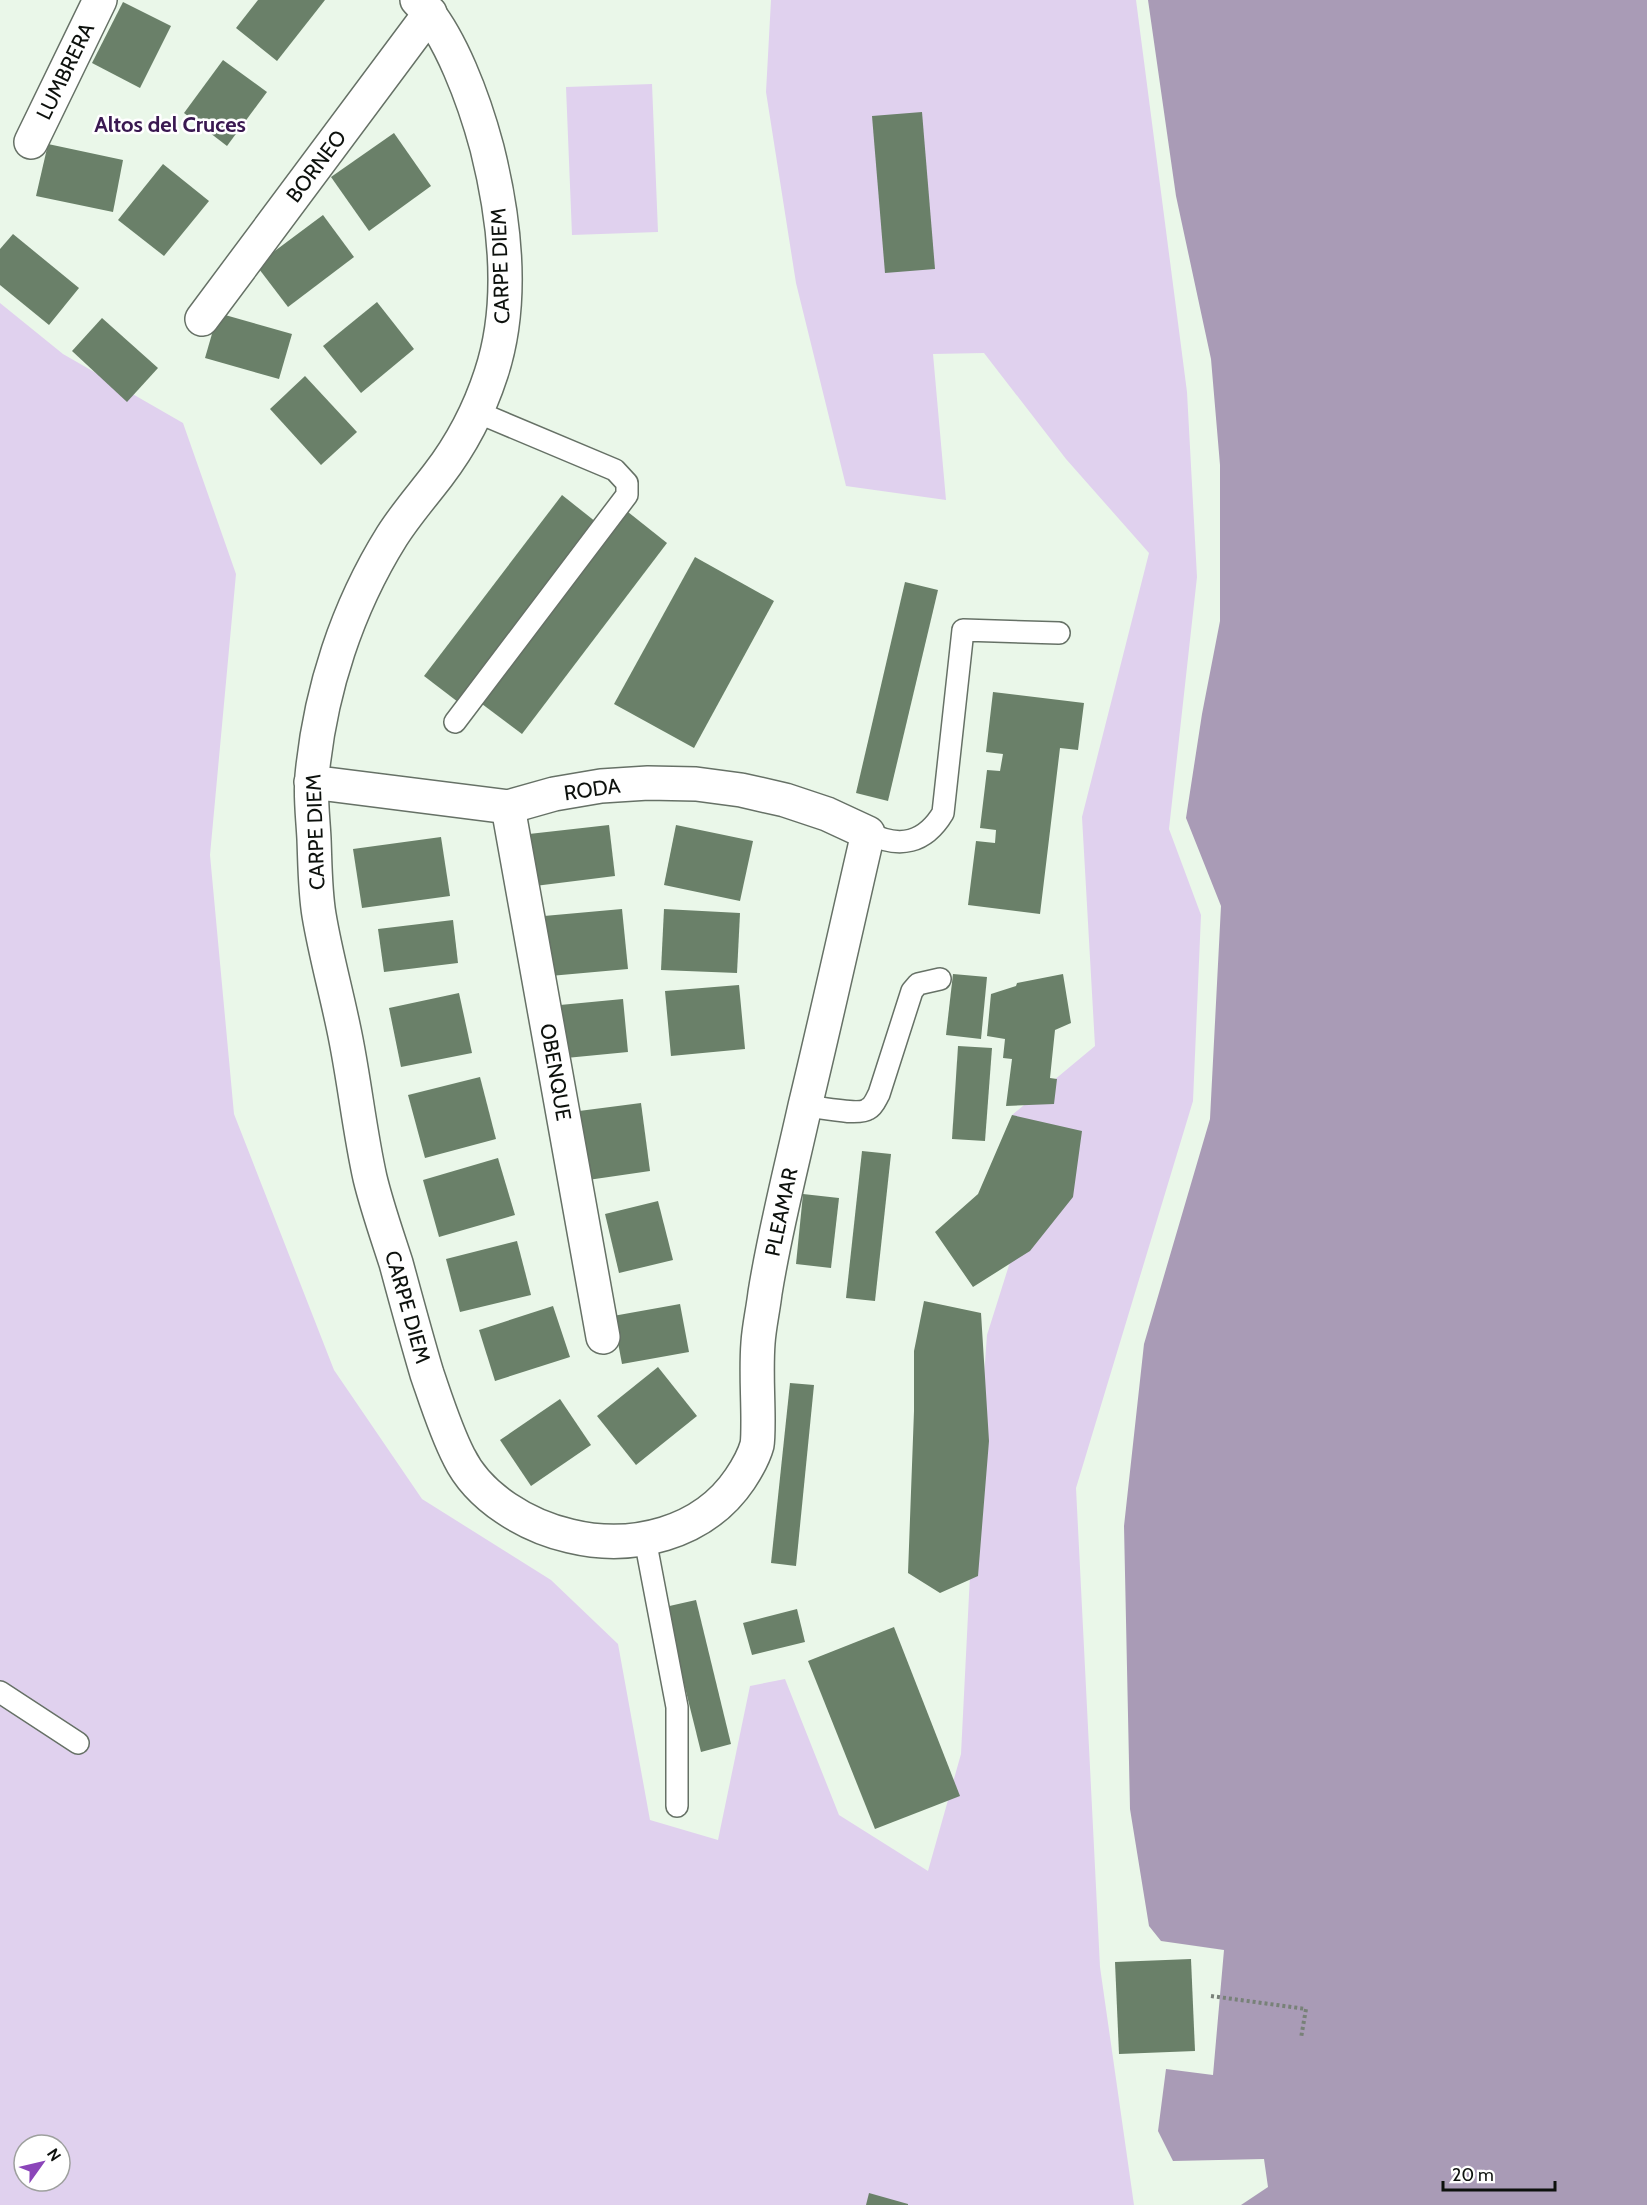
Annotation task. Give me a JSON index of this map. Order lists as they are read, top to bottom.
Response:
{
  "streets": {
    "street": [
      "LUMBRERA",
      "BORNEO",
      "CARPE DIEM",
      "RODA",
      "OBENQUE",
      "PLEAMAR"
    ]
  },
  "crossings": [
    ["BORNEO", "CARPE DIEM"],
    ["CARPE DIEM", "RODA"],
    ["CARPE DIEM", "PLEAMAR"],
    ["RODA", "OBENQUE"],
    ["RODA", "PLEAMAR"]
  ],
  "districts": ["Altos del Cruces"],
  "scale_bar": "20 m",
  "north": "top right"
}
